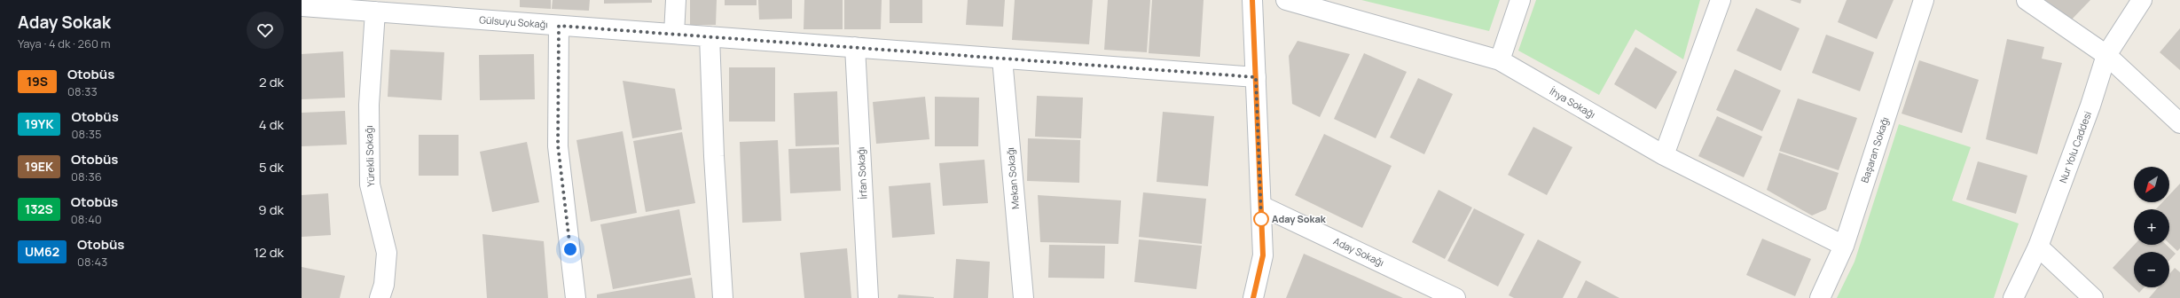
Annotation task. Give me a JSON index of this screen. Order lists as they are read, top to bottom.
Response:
{
  "streets": {
    "street": [
      "Gülsuyu Sokağı",
      "İhya Sokağı",
      "Nur Yolu Caddesi",
      "Başaran Sokağı",
      "Yürekli Sokağı",
      "İrfan Sokağı",
      "Mekan Sokağı",
      "Aday Sokağı"
    ]
  },
  "crossings": [
    ["Gülsuyu Sokağı", "Yürekli Sokağı"],
    ["Gülsuyu Sokağı", "İrfan Sokağı"],
    ["Gülsuyu Sokağı", "Mekan Sokağı"],
    ["İhya Sokağı", "Başaran Sokağı"]
  ],
  "places": ["Aday Sokak"],
  "lines": ["bus line 19S"],
  "north": "bottom left",
  "page": {
    "heading": ["Aday Sokak", "Yaya · 4 dk · 260 m"],
    "list": [
      {
        "mark": "19S",
        "name": "Otobüs",
        "note": "08:33",
        "value": "2 dk"
      },
      {
        "mark": "19YK",
        "name": "Otobüs",
        "note": "08:35",
        "value": "4 dk"
      },
      {
        "mark": "19EK",
        "name": "Otobüs",
        "note": "08:36",
        "value": "5 dk"
      },
      {
        "mark": "132S",
        "name": "Otobüs",
        "note": "08:40",
        "value": "9 dk"
      },
      {
        "mark": "UM62",
        "name": "Otobüs",
        "note": "08:43",
        "value": "12 dk"
      }
    ],
    "map_buttons": ["+", "−"]
  }
}
